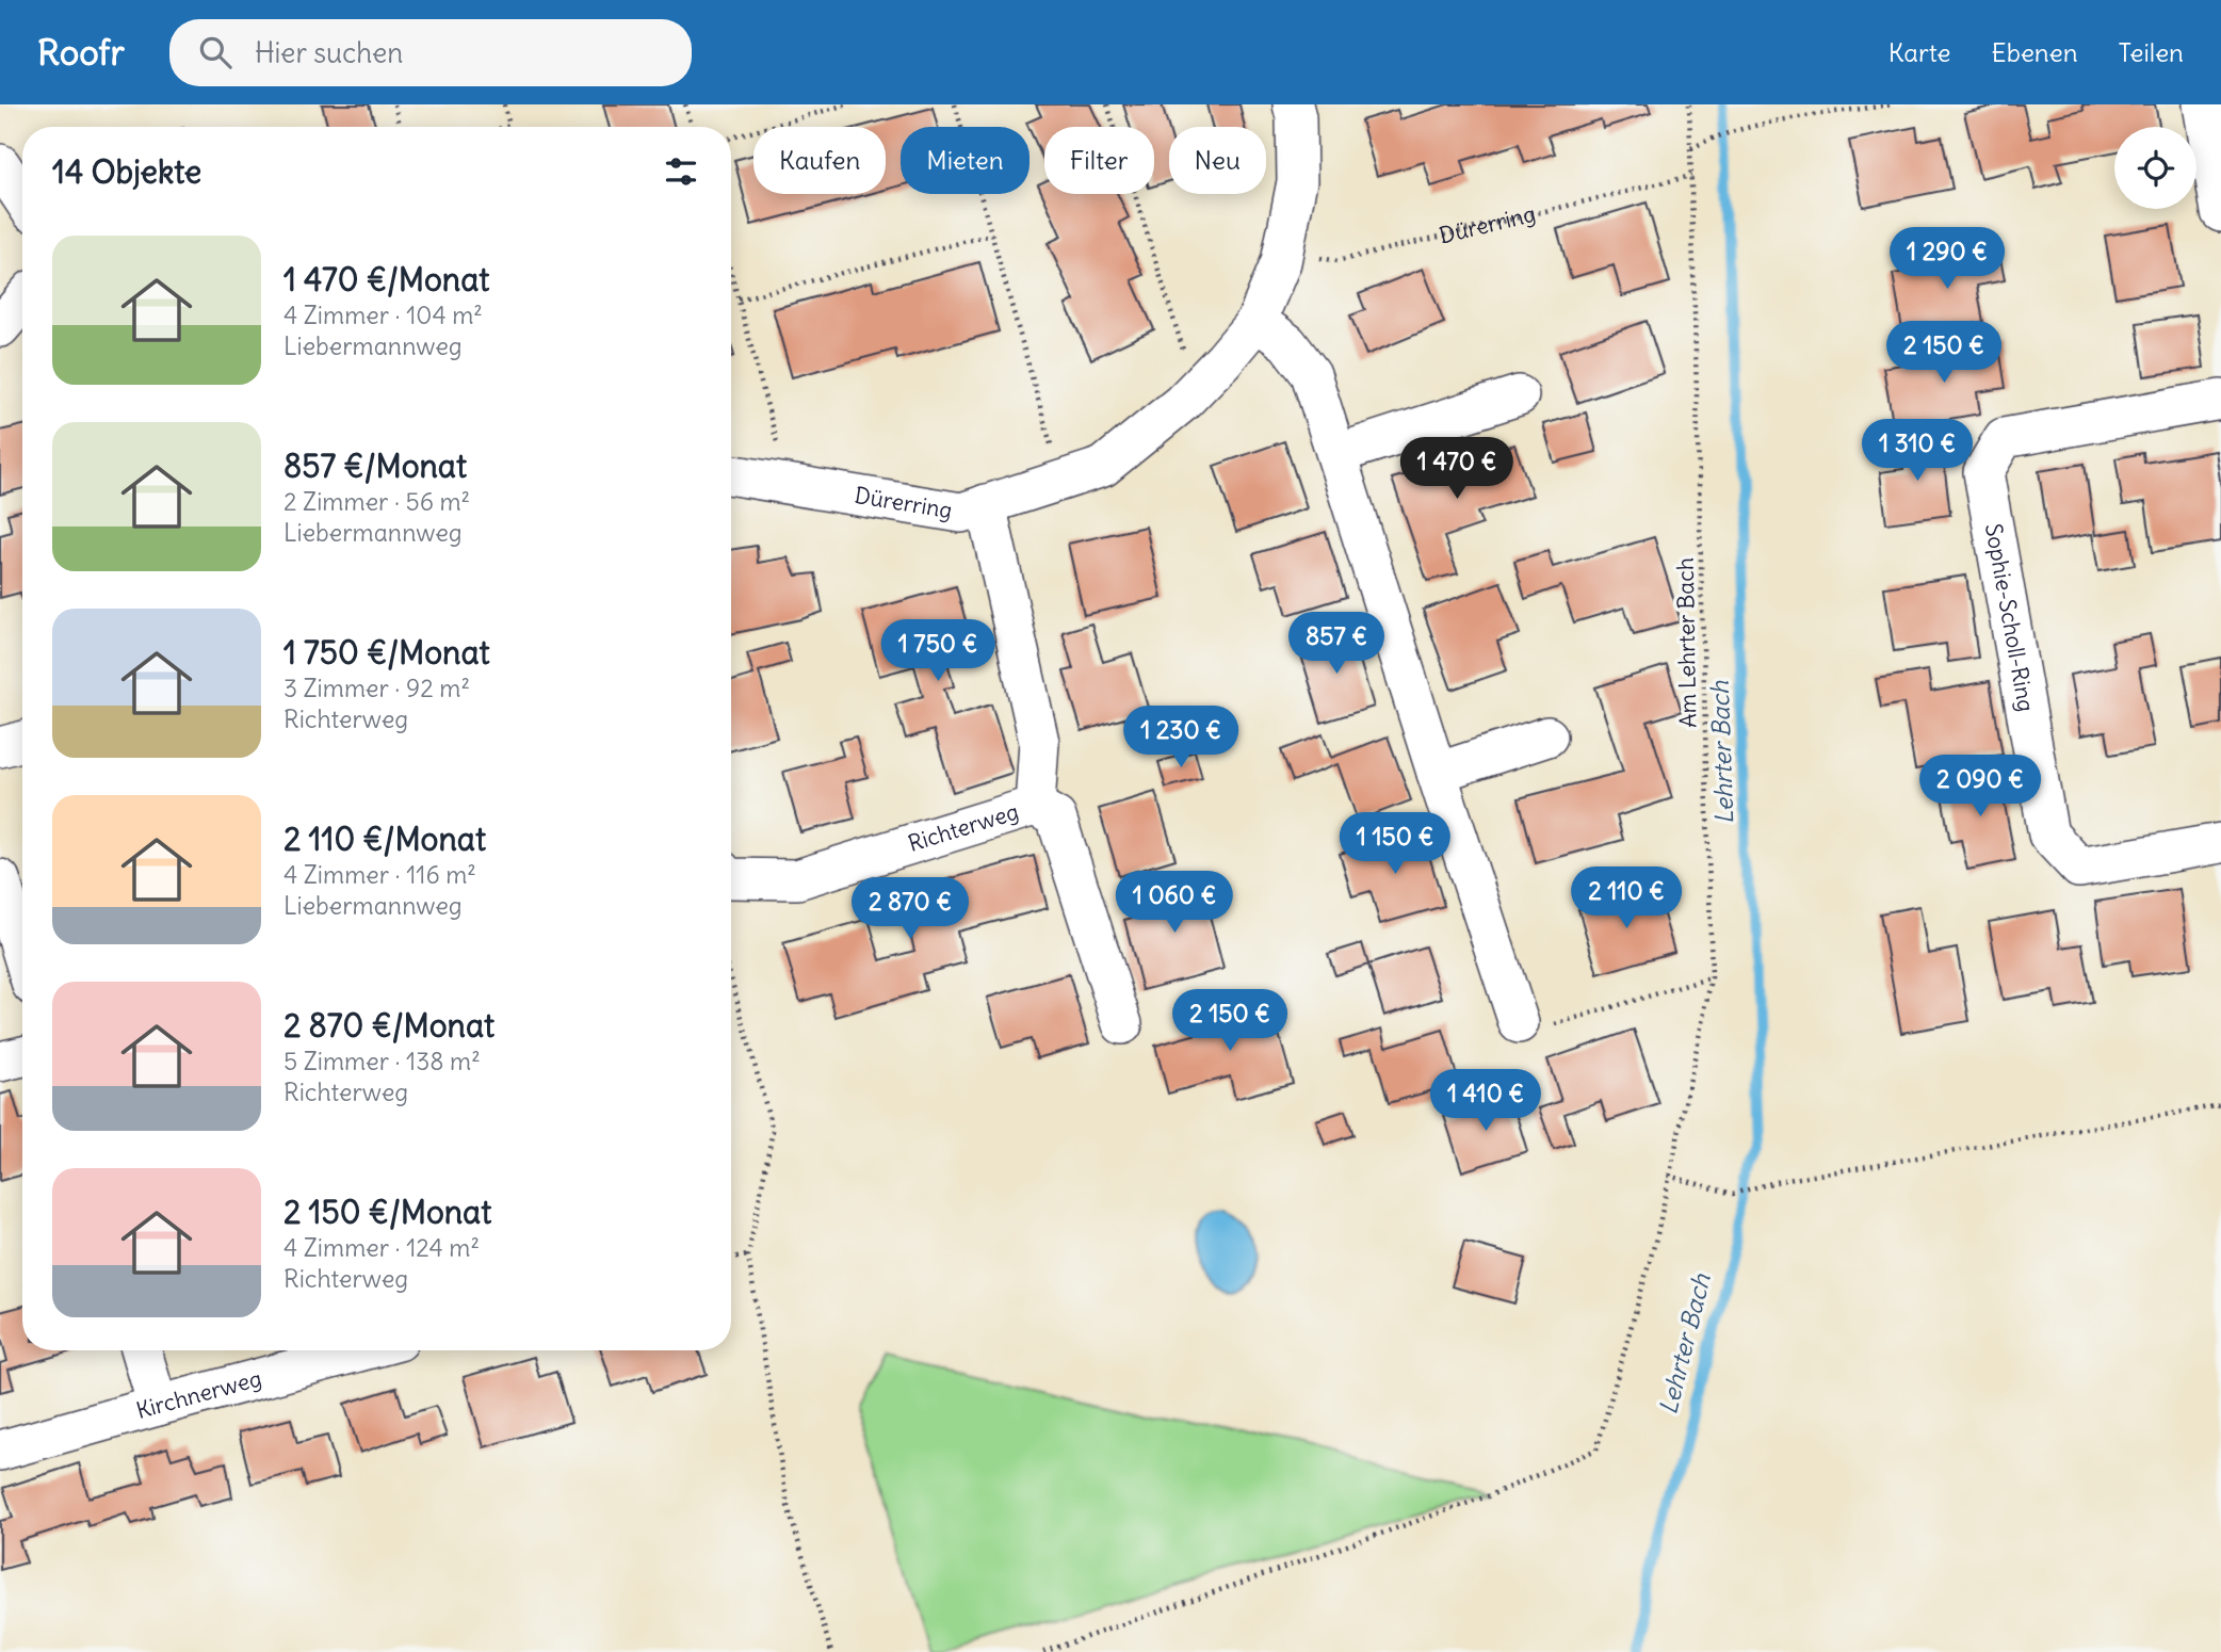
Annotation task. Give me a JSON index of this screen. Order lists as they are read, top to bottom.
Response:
{
  "streets": {
    "street": [
      "Dürerring",
      "Sophie-Scholl-Ring",
      "Richterweg",
      "Kirchnerweg"
    ],
    "path": ["Am Lehrter Bach"]
  },
  "crossings": [
    ["Dürerring", "Am Lehrter Bach"],
    ["Dürerring", "Richterweg"]
  ],
  "water": ["Lehrter Bach"],
  "page": {
    "header": "Roofr",
    "search": "Hier suchen",
    "nav": ["Karte", "Ebenen", "Teilen"],
    "chip": [
      "Kaufen",
      "Mieten",
      "Filter",
      "Neu"
    ],
    "heading": "14 Objekte",
    "list": [
      {
        "name": "1 470 €/Monat",
        "note": "4 Zimmer · 104 m² · Liebermannweg"
      },
      {
        "name": "857 €/Monat",
        "note": "2 Zimmer · 56 m² · Liebermannweg"
      },
      {
        "name": "1 750 €/Monat",
        "note": "3 Zimmer · 92 m² · Richterweg"
      },
      {
        "name": "2 110 €/Monat",
        "note": "4 Zimmer · 116 m² · Liebermannweg"
      },
      {
        "name": "2 870 €/Monat",
        "note": "5 Zimmer · 138 m² · Richterweg"
      },
      {
        "name": "2 150 €/Monat",
        "note": "4 Zimmer · 124 m² · Richterweg"
      }
    ],
    "price": [
      "1 290 €",
      "2 150 €",
      "1 310 €",
      "1 470 €",
      "857 €",
      "1 750 €",
      "1 230 €",
      "2 090 €",
      "1 150 €",
      "2 110 €",
      "1 060 €",
      "2 870 €",
      "2 150 €",
      "1 410 €"
    ]
  }
}
